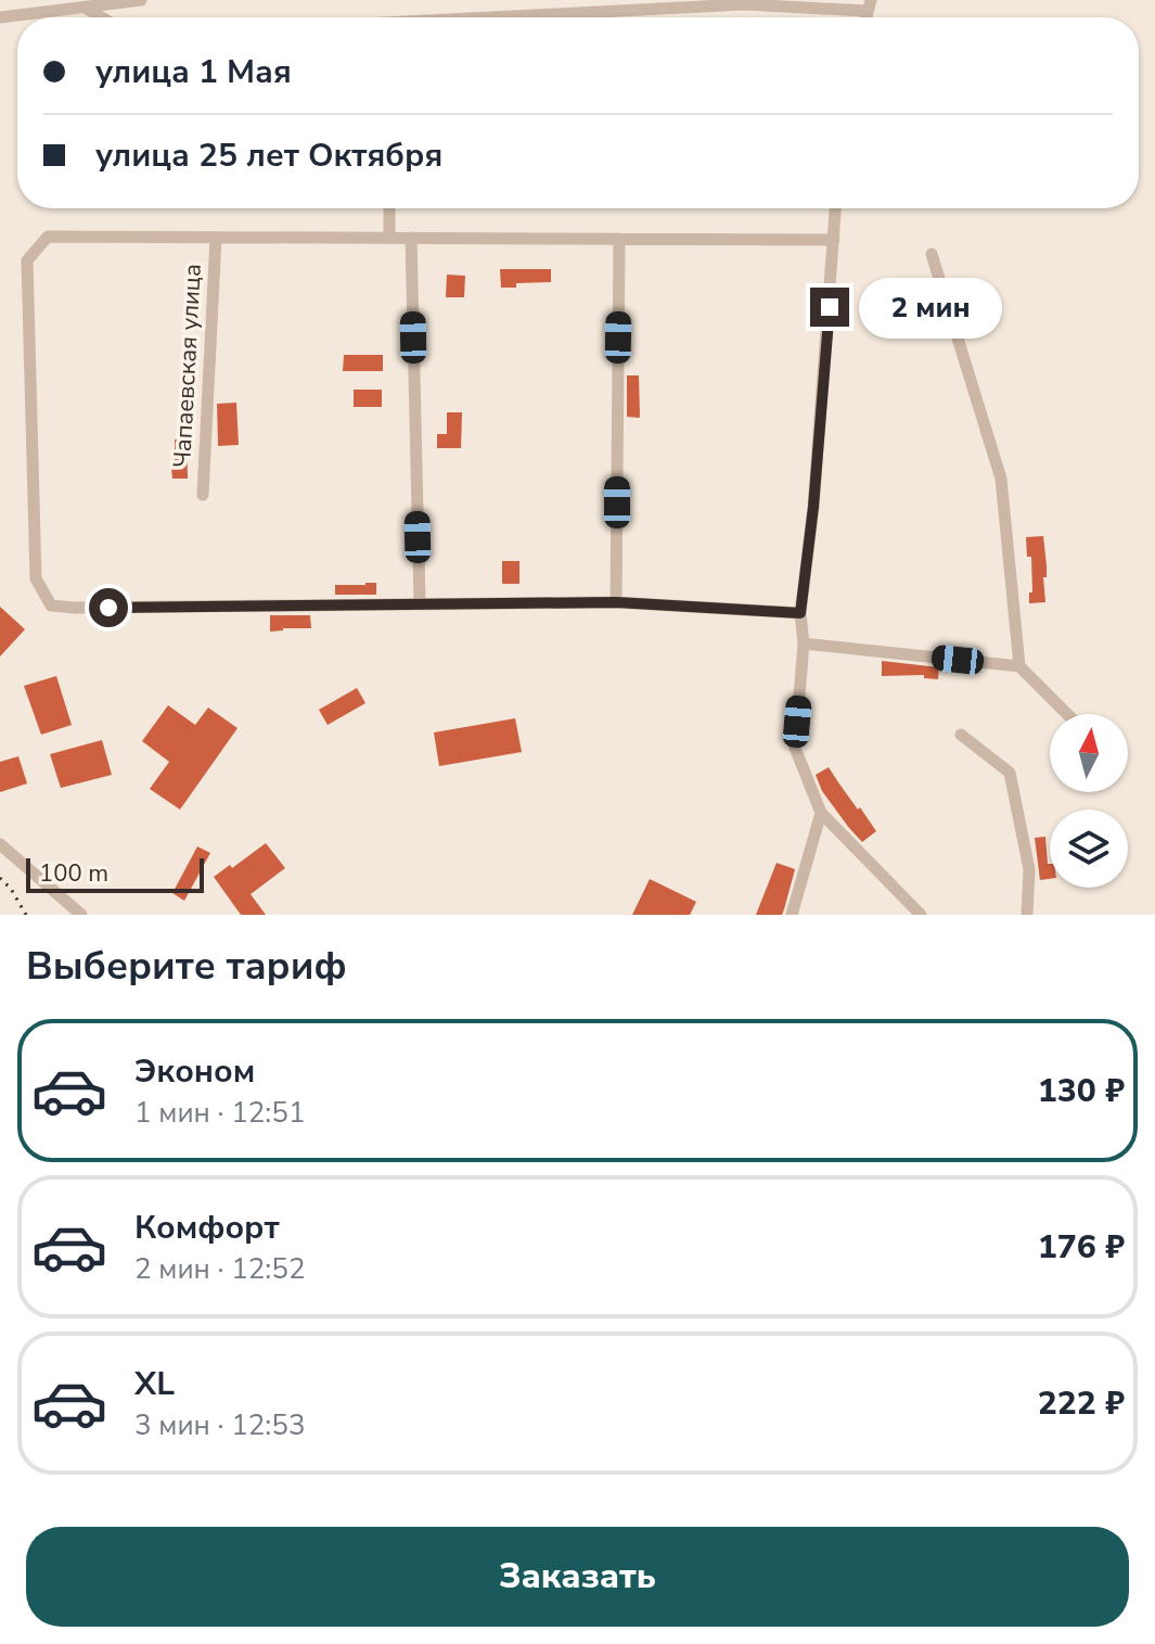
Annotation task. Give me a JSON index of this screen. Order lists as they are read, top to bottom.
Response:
{
  "streets": {
    "street": ["Чапаевская улица"]
  },
  "scale_bar": "100 m",
  "north": "top",
  "page": {
    "banner": ["улица 1 Мая", "улица 25 лет Октября"],
    "bubble": "2 мин",
    "scale": "100 m",
    "heading": "Выберите тариф",
    "list": [
      {
        "name": "Эконом",
        "note": "1 мин · 12:51",
        "value": "130 ₽"
      },
      {
        "name": "Комфорт",
        "note": "2 мин · 12:52",
        "value": "176 ₽"
      },
      {
        "name": "XL",
        "note": "3 мин · 12:53",
        "value": "222 ₽"
      }
    ],
    "buttons": "Заказать"
  }
}
